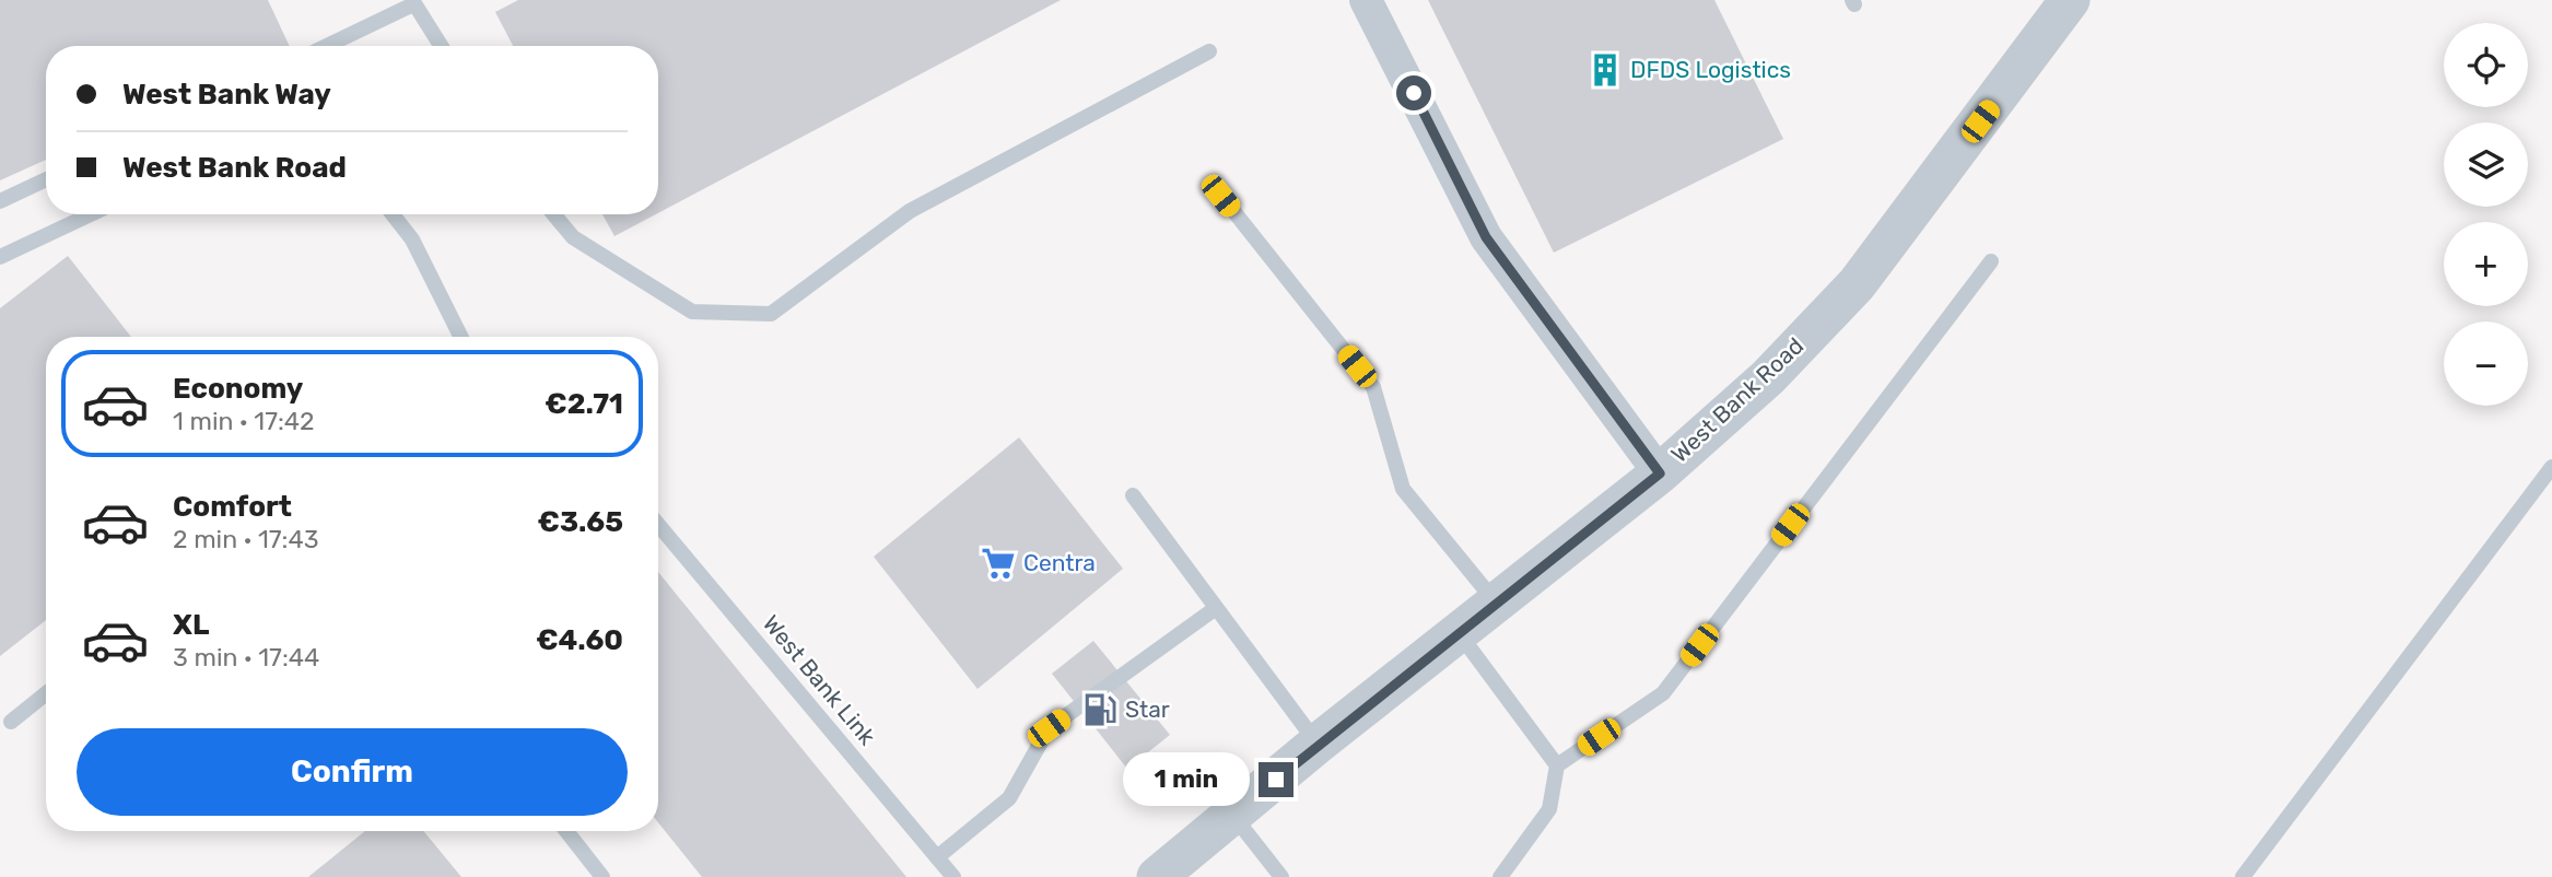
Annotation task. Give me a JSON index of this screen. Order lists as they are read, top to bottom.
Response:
{
  "streets": {
    "street": ["West Bank Road"],
    "lane": ["West Bank Link"]
  },
  "places": {
    "building": ["DFDS Logistics"],
    "supermarket": ["Centra"],
    "fuel station": ["Star"]
  },
  "page": {
    "map_buttons": ["+", "−"],
    "banner": ["West Bank Way", "West Bank Road"],
    "list": [
      {
        "name": "Economy",
        "note": "1 min · 17:42",
        "value": "€2.71"
      },
      {
        "name": "Comfort",
        "note": "2 min · 17:43",
        "value": "€3.65"
      },
      {
        "name": "XL",
        "note": "3 min · 17:44",
        "value": "€4.60"
      }
    ],
    "buttons": "Confirm",
    "bubble": "1 min"
  }
}
